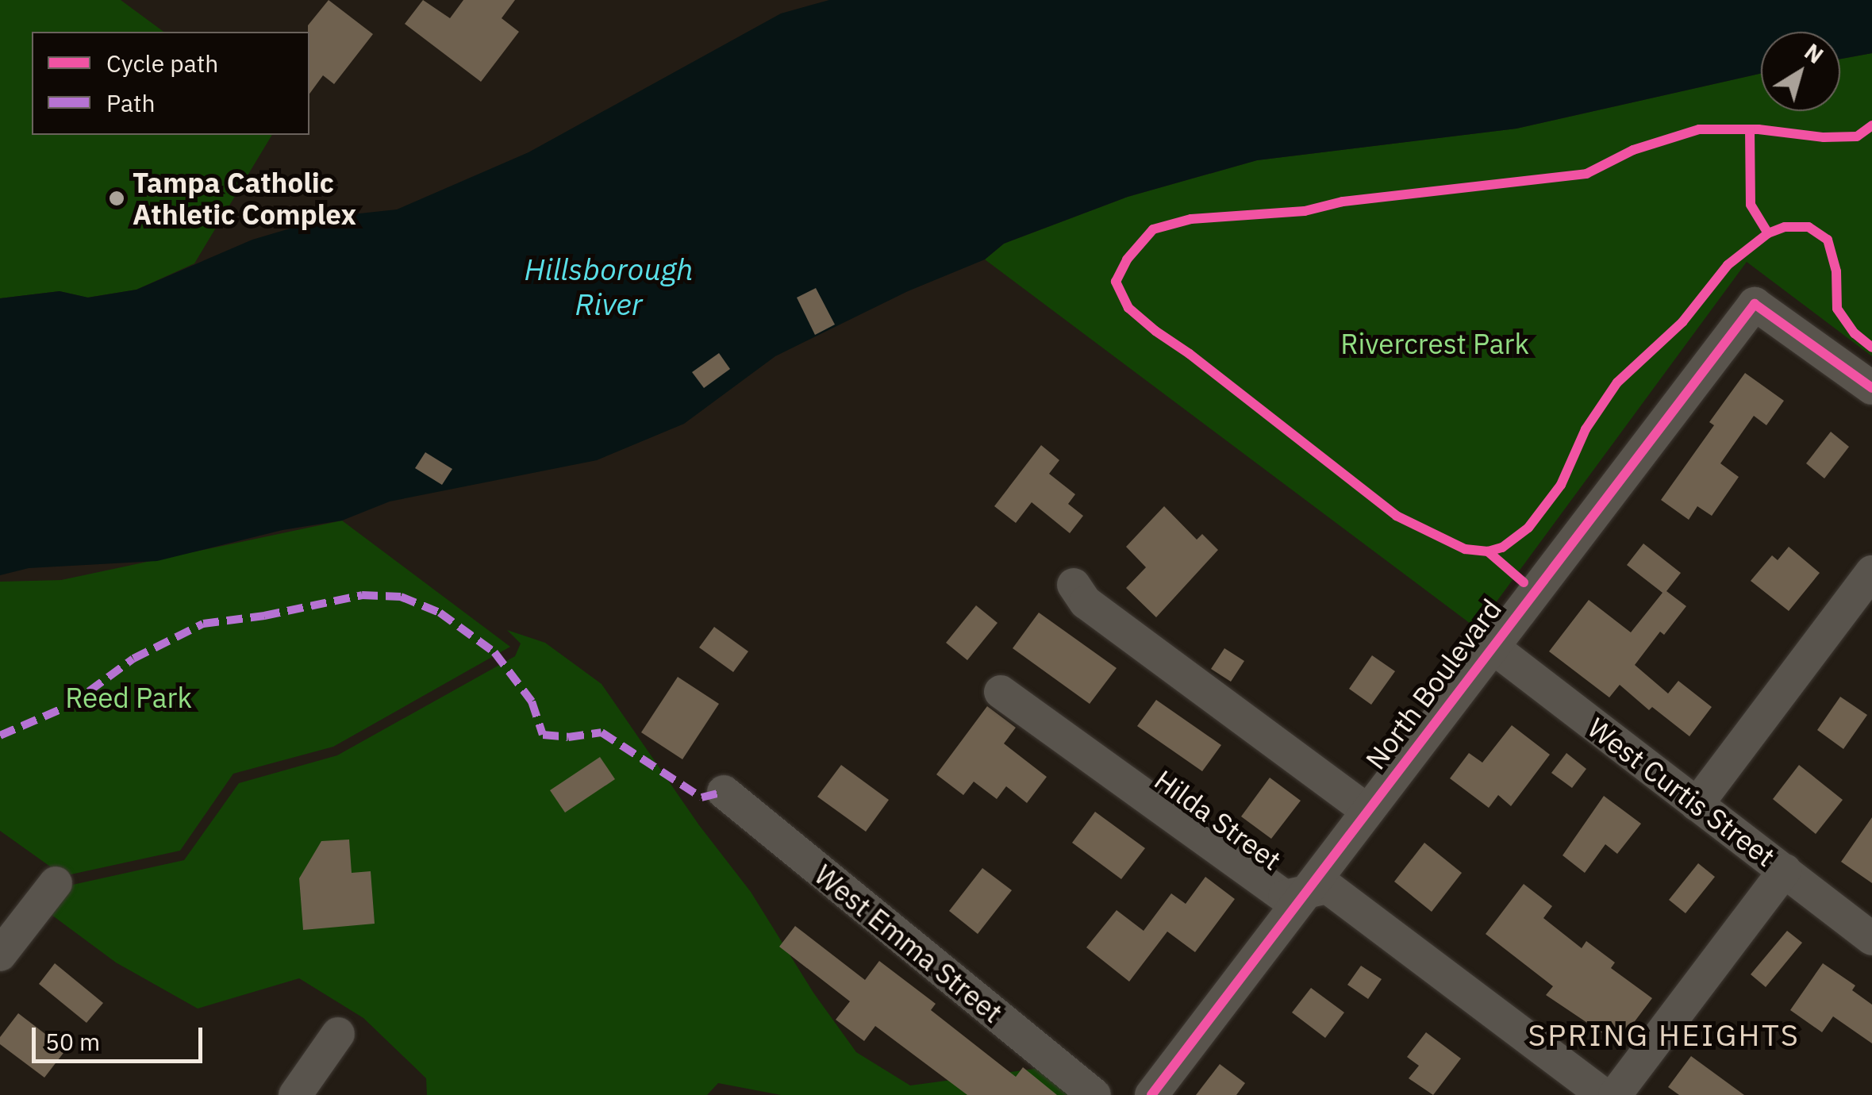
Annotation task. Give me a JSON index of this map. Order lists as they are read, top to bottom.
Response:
{
  "streets": {
    "street": [
      "North Boulevard",
      "West Curtis Street",
      "Hilda Street",
      "West Emma Street"
    ]
  },
  "crossings": [
    ["North Boulevard", "West Curtis Street"],
    ["North Boulevard", "Hilda Street"]
  ],
  "districts": ["SPRING HEIGHTS"],
  "water": ["Hillsborough River"],
  "parks": ["Rivercrest Park", "Reed Park"],
  "places": ["Tampa Catholic Athletic Complex"],
  "legend": ["Cycle path", "Path"],
  "scale_bar": "50 m",
  "north": "top right"
}
